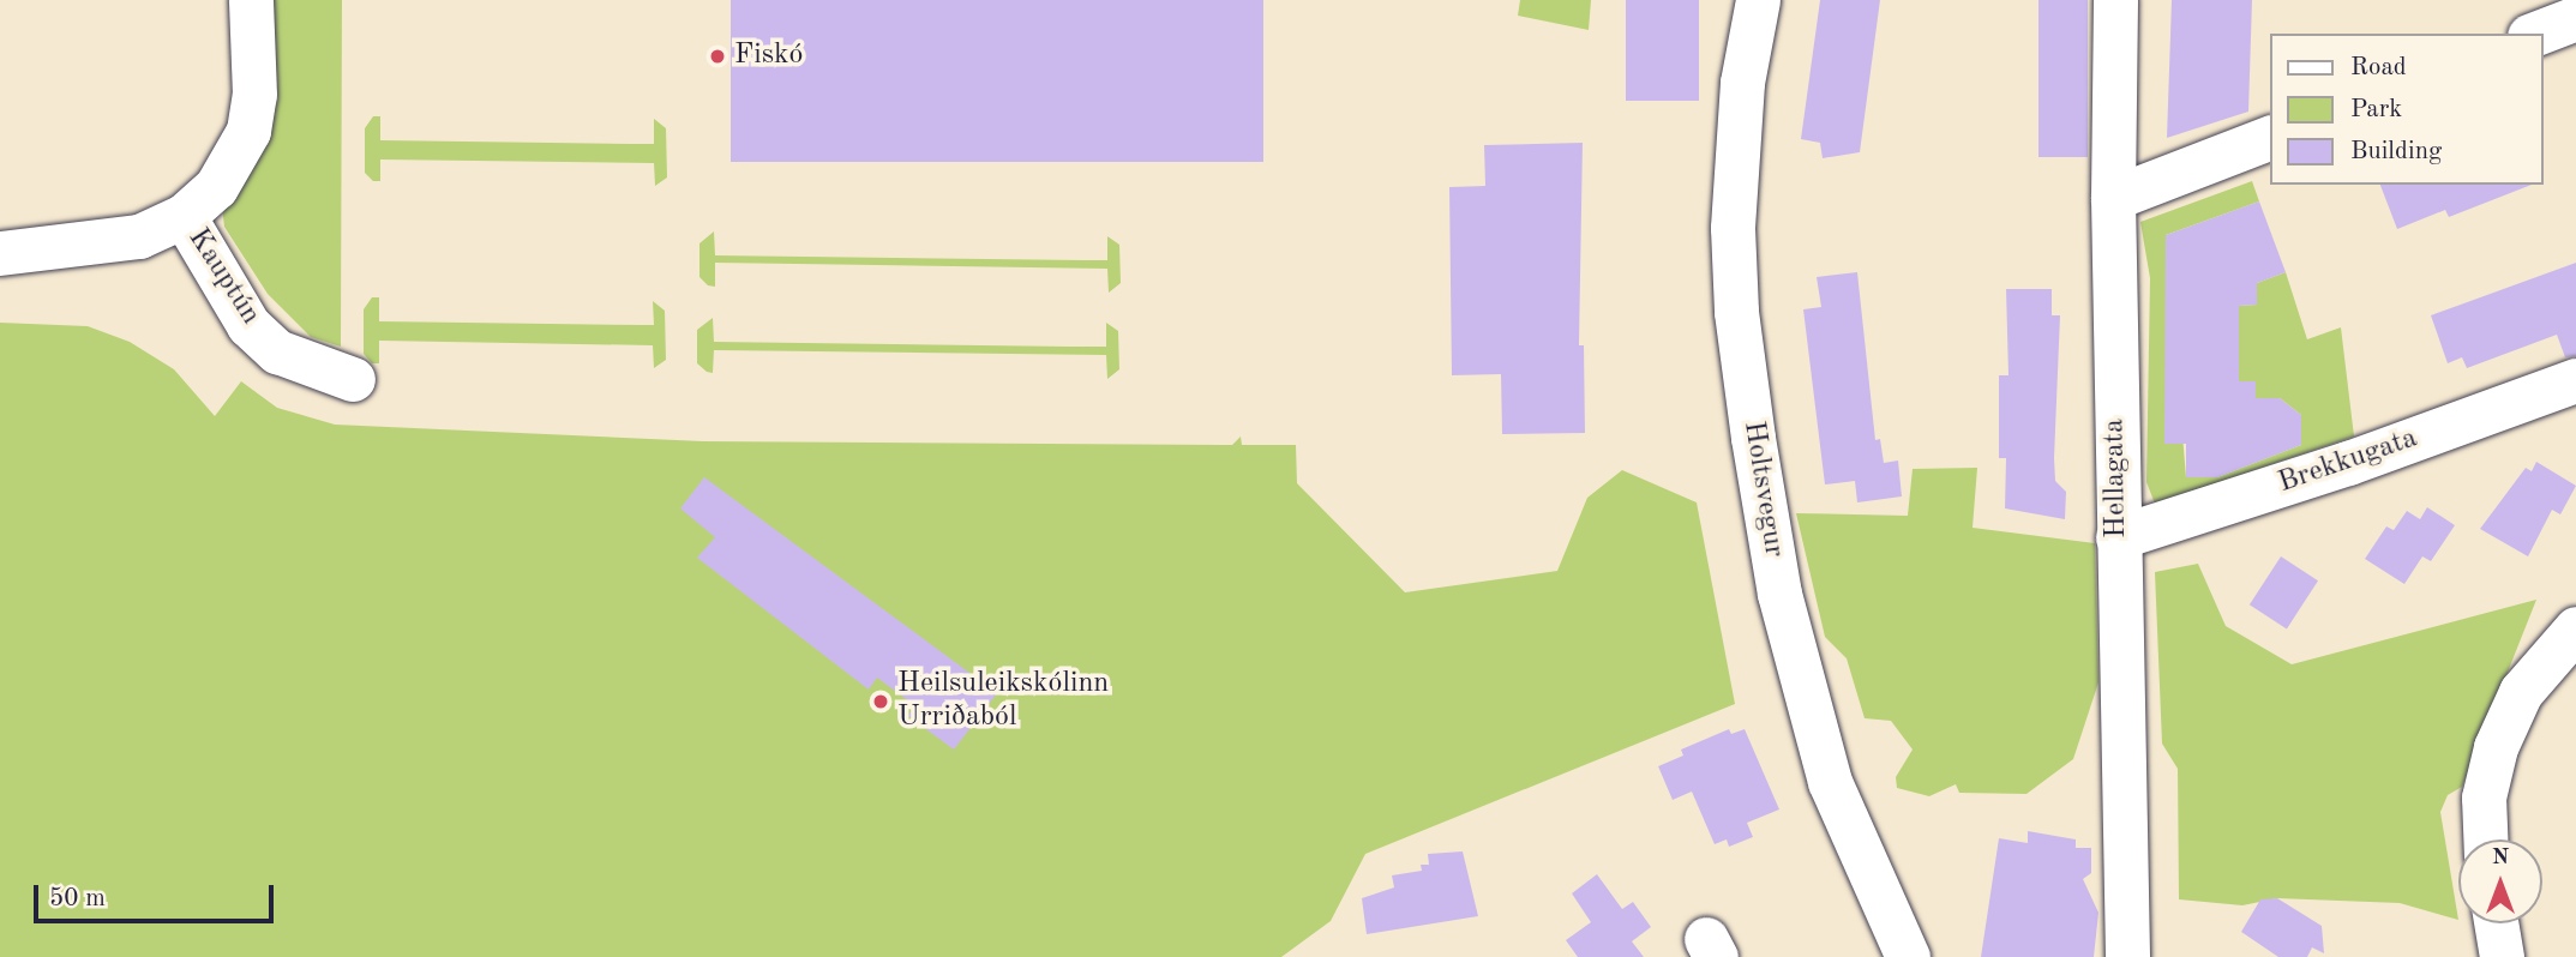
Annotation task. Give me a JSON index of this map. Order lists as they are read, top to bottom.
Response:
{
  "streets": {
    "street": [
      "Kauptún",
      "Brekkugata",
      "Hellagata",
      "Holtsvegur"
    ]
  },
  "crossings": [
    ["Brekkugata", "Hellagata"]
  ],
  "places": ["Fiskó", "Heilsuleikskólinn Urriðaból"],
  "legend": ["Road", "Park", "Building"],
  "scale_bar": "50 m",
  "north": "top"
}
